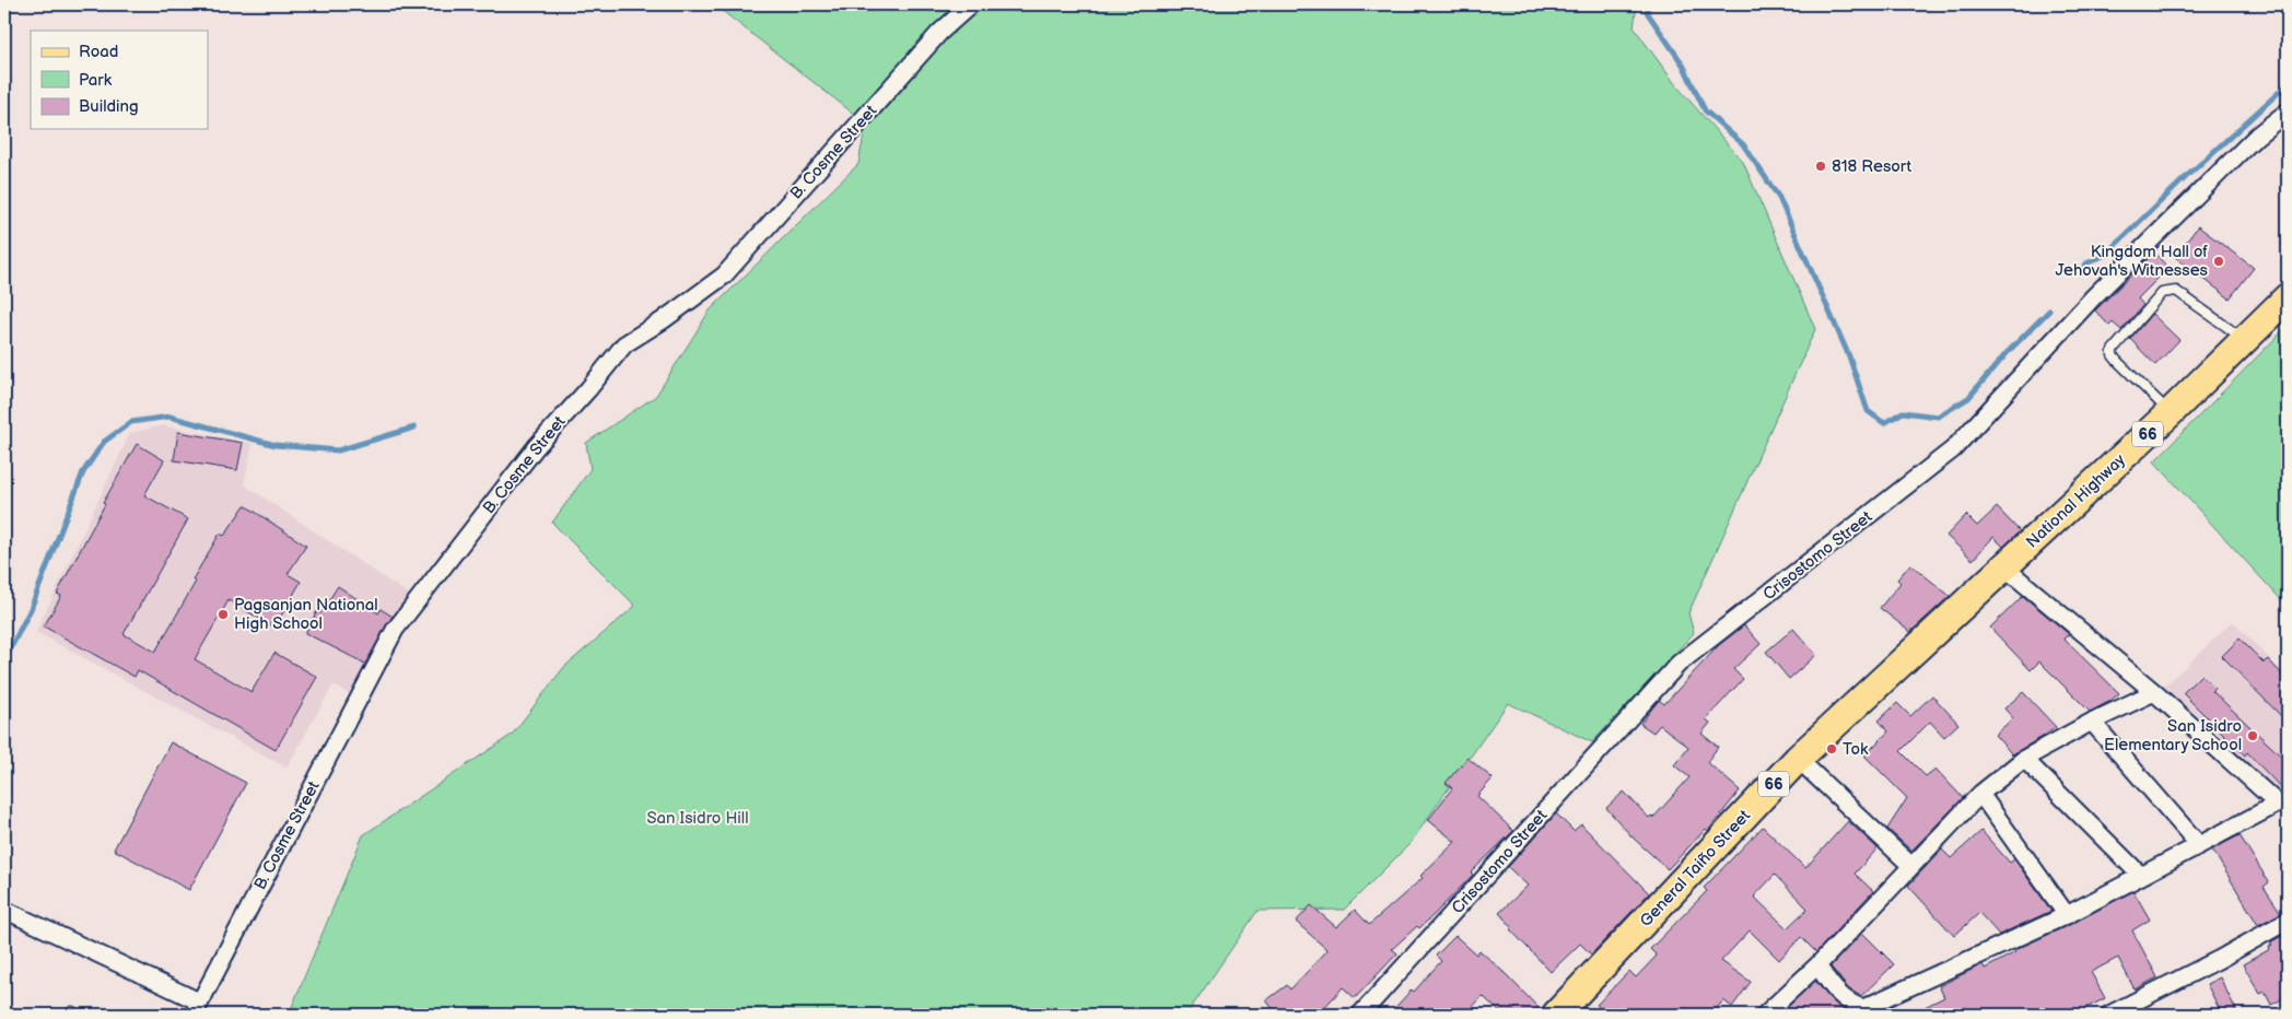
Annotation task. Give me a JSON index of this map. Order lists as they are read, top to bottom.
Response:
{
  "streets": {
    "main road": ["66", "National Highway", "General Taiño Street"],
    "street": ["B. Cosme Street", "Crisostomo Street"]
  },
  "crossings": [
    ["National Highway", "General Taiño Street"]
  ],
  "parks": ["San Isidro Hill"],
  "places": [
    "818 Resort",
    "Kingdom Hall of Jehovah's Witnesses",
    "Pagsanjan National High School",
    "San Isidro Elementary School",
    "Tok"
  ],
  "legend": ["Road", "Park", "Building"]
}
